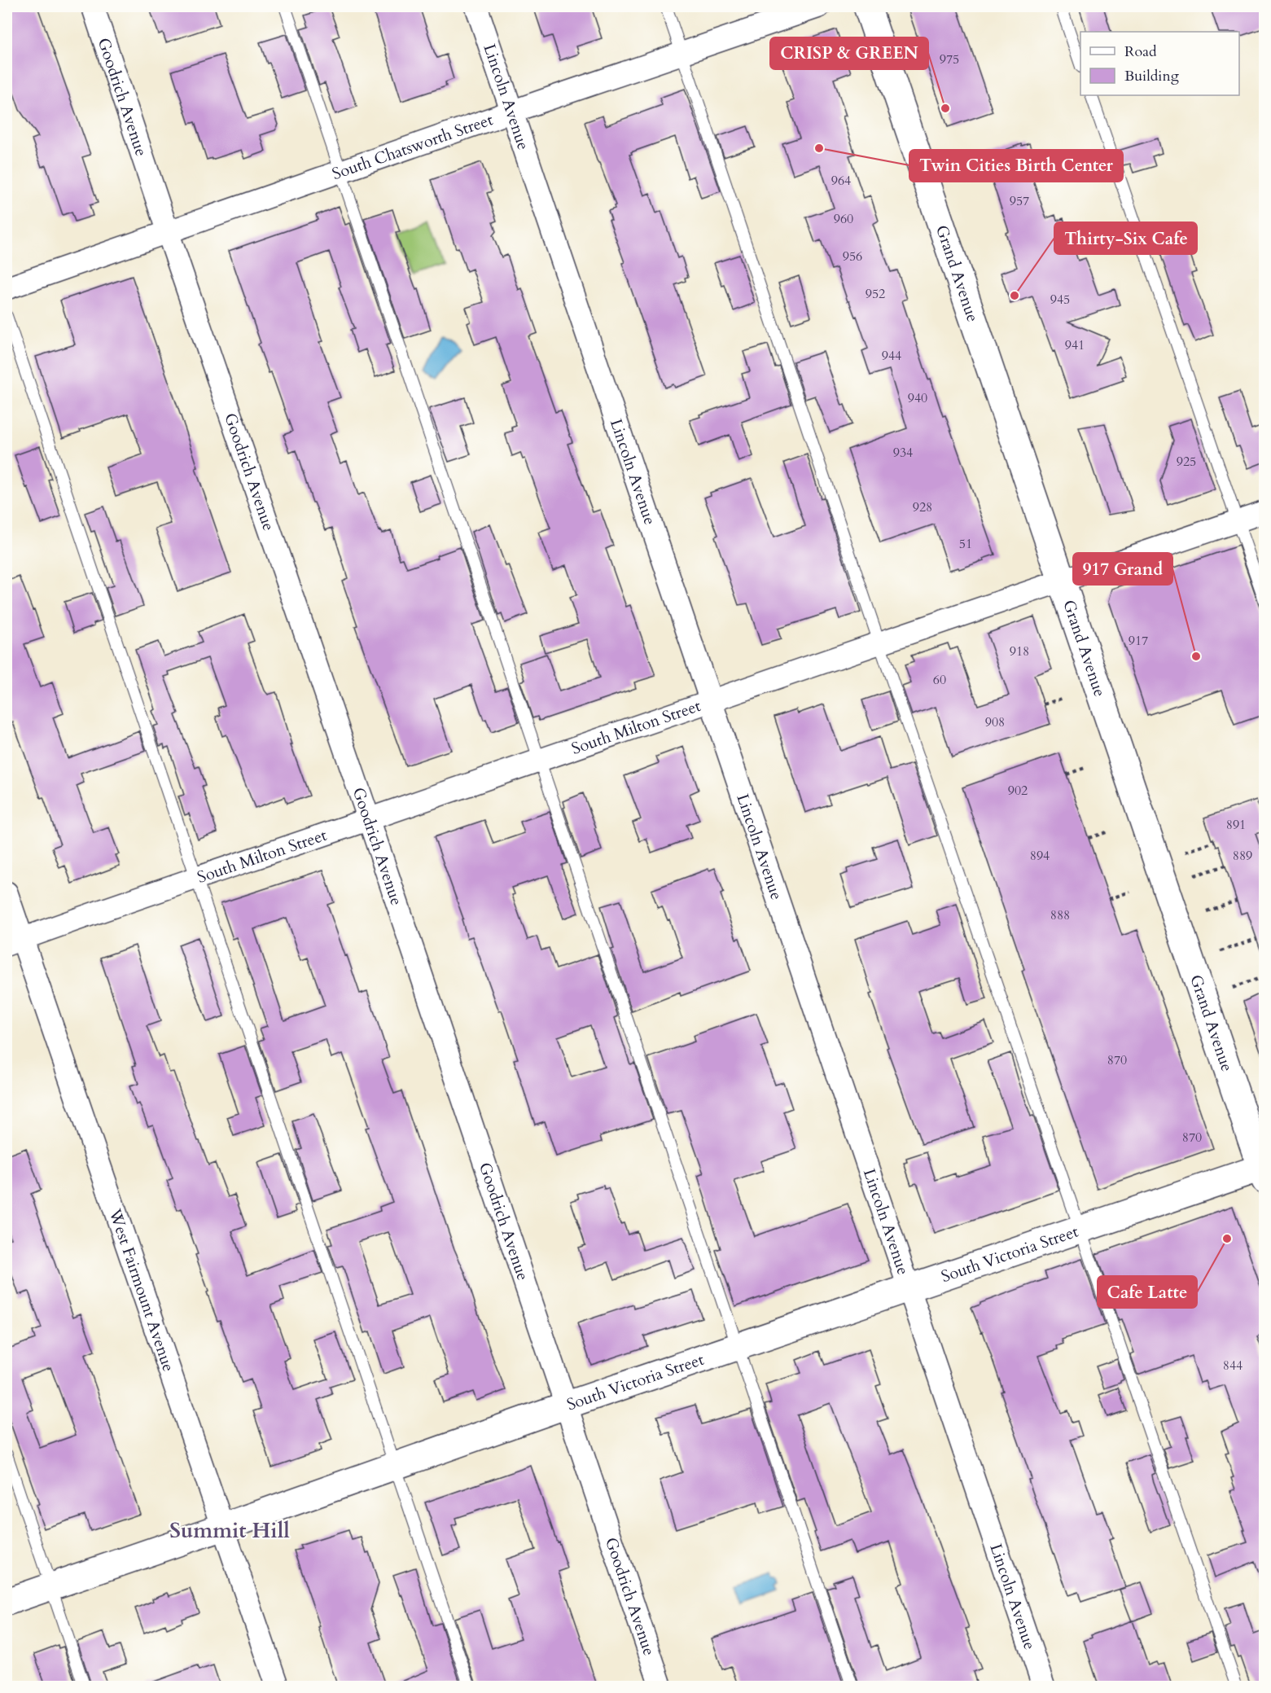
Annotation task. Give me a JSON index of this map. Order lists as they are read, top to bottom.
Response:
{
  "streets": {
    "street": [
      "Goodrich Avenue",
      "Lincoln Avenue",
      "South Chatsworth Street",
      "Grand Avenue",
      "South Milton Street",
      "South Victoria Street",
      "West Fairmount Avenue"
    ]
  },
  "crossings": [
    ["Goodrich Avenue", "South Chatsworth Street"],
    ["Goodrich Avenue", "South Milton Street"],
    ["Goodrich Avenue", "South Victoria Street"],
    ["Lincoln Avenue", "South Chatsworth Street"],
    ["Lincoln Avenue", "South Milton Street"],
    ["Lincoln Avenue", "South Victoria Street"],
    ["Grand Avenue", "South Milton Street"],
    ["Grand Avenue", "South Victoria Street"],
    ["South Milton Street", "West Fairmount Avenue"],
    ["South Victoria Street", "West Fairmount Avenue"]
  ],
  "districts": ["Summit Hill"],
  "places": [
    "CRISP & GREEN",
    "Twin Cities Birth Center",
    "Thirty-Six Cafe",
    "917 Grand",
    "Cafe Latte"
  ],
  "house_numbers": [
    "975",
    "964",
    "957",
    "960",
    "956",
    "952",
    "945",
    "941",
    "944",
    "940",
    "934",
    "925",
    "928",
    "51",
    "917",
    "918",
    "60",
    "908",
    "902",
    "891",
    "894",
    "889",
    "888",
    "870",
    "870",
    "844"
  ],
  "legend": ["Road", "Building"]
}
